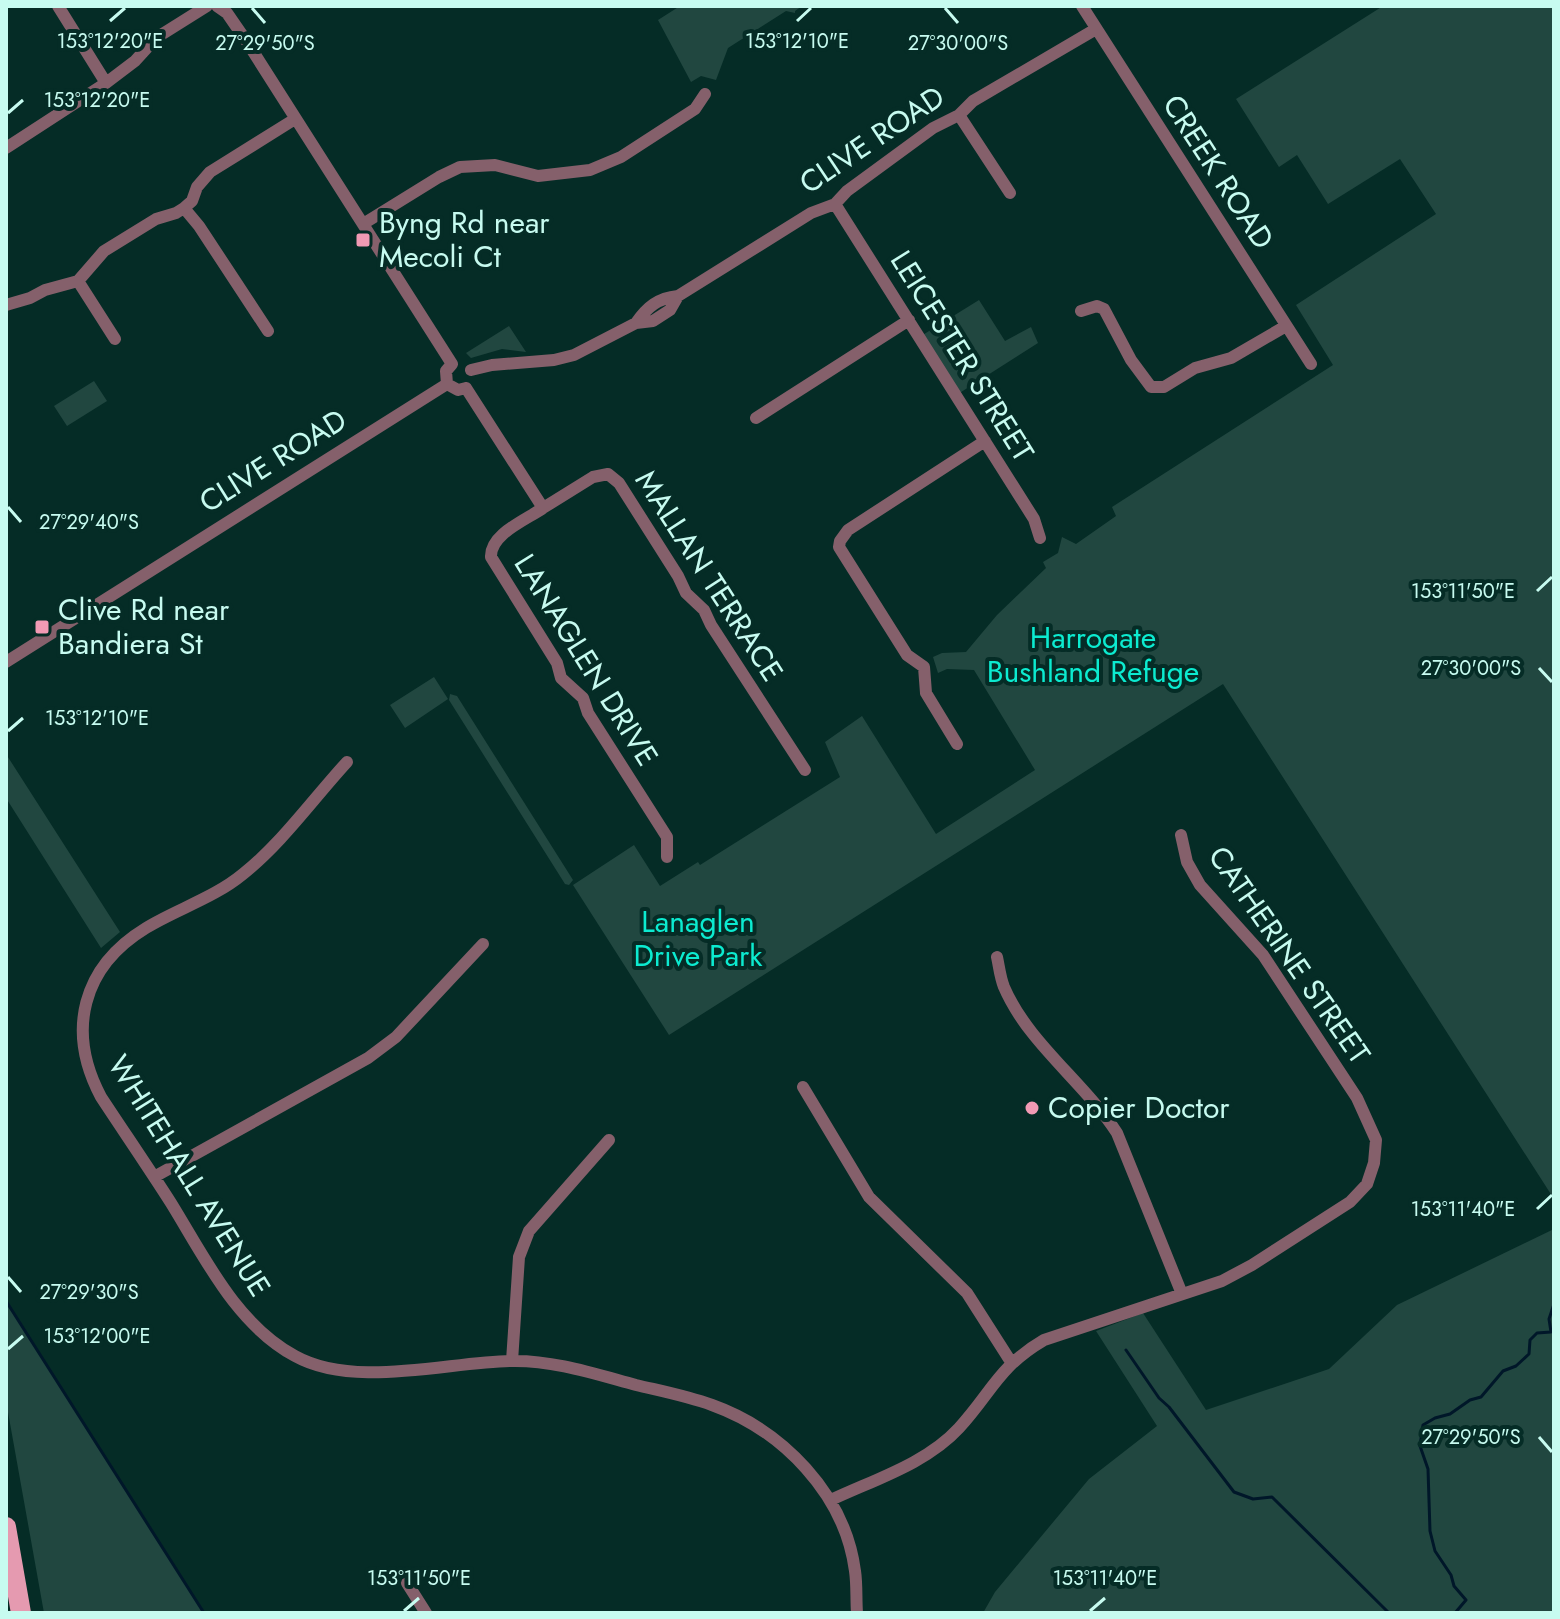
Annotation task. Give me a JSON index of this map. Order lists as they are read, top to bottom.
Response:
{
  "streets": {
    "street": [
      "CLIVE ROAD",
      "CREEK ROAD",
      "LEICESTER STREET",
      "MALLAN TERRACE",
      "LANAGLEN DRIVE",
      "CATHERINE STREET",
      "WHITEHALL AVENUE"
    ]
  },
  "crossings": [
    ["CLIVE ROAD", "CREEK ROAD"],
    ["CLIVE ROAD", "LEICESTER STREET"],
    ["MALLAN TERRACE", "LANAGLEN DRIVE"],
    ["CATHERINE STREET", "WHITEHALL AVENUE"]
  ],
  "parks": ["Harrogate Bushland Refuge", "Lanaglen Drive Park"],
  "places": {
    "transit": ["Byng Rd near Mecoli Ct", "Clive Rd near Bandiera St"],
    "other": ["Copier Doctor"]
  },
  "coordinates": [
    "153°12'20\"E",
    "153°12'10\"E",
    "27°29'50\"S",
    "27°30'00\"S",
    "27°29'40\"S",
    "153°11'50\"E",
    "153°11'40\"E",
    "27°29'30\"S",
    "153°12'00\"E"
  ]
}
